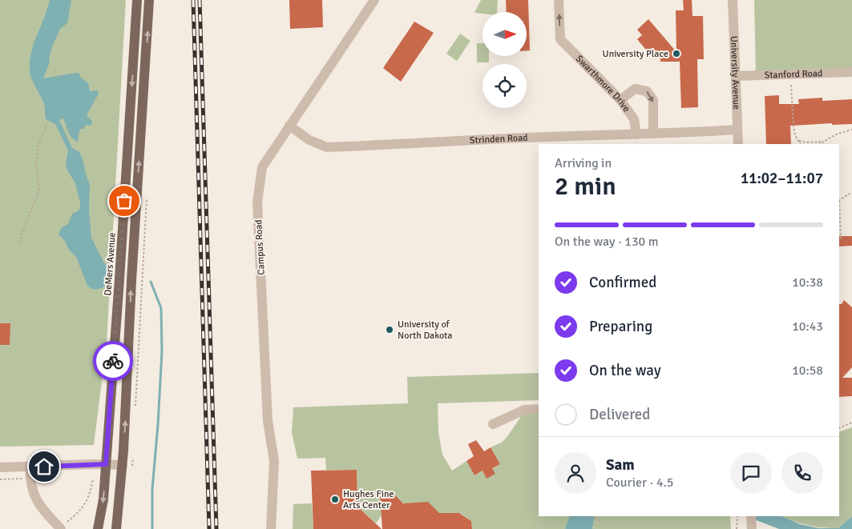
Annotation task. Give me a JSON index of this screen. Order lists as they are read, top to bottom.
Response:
{
  "streets": {
    "main road": ["DeMers Avenue"],
    "street": [
      "University Avenue",
      "Stanford Road",
      "Swarthmore Drive",
      "Strinden Road",
      "Campus Road"
    ]
  },
  "crossings": [
    ["University Avenue", "Stanford Road"],
    ["University Avenue", "Strinden Road"],
    ["Swarthmore Drive", "Strinden Road"],
    ["Strinden Road", "Campus Road"]
  ],
  "one_way": ["Swarthmore Drive"],
  "places": ["University Place", "University of North Dakota", "Hughes Fine Arts Center"],
  "north": "right",
  "page": {
    "heading": ["2 min", "Arriving in", "11:02–11:07"],
    "panel": ["Sam", "Courier · 4.5"],
    "bar": "On the way · 130 m",
    "list": [
      ["Confirmed", "10:38"],
      ["Preparing", "10:43"],
      ["On the way", "10:58"],
      "Delivered"
    ]
  }
}
